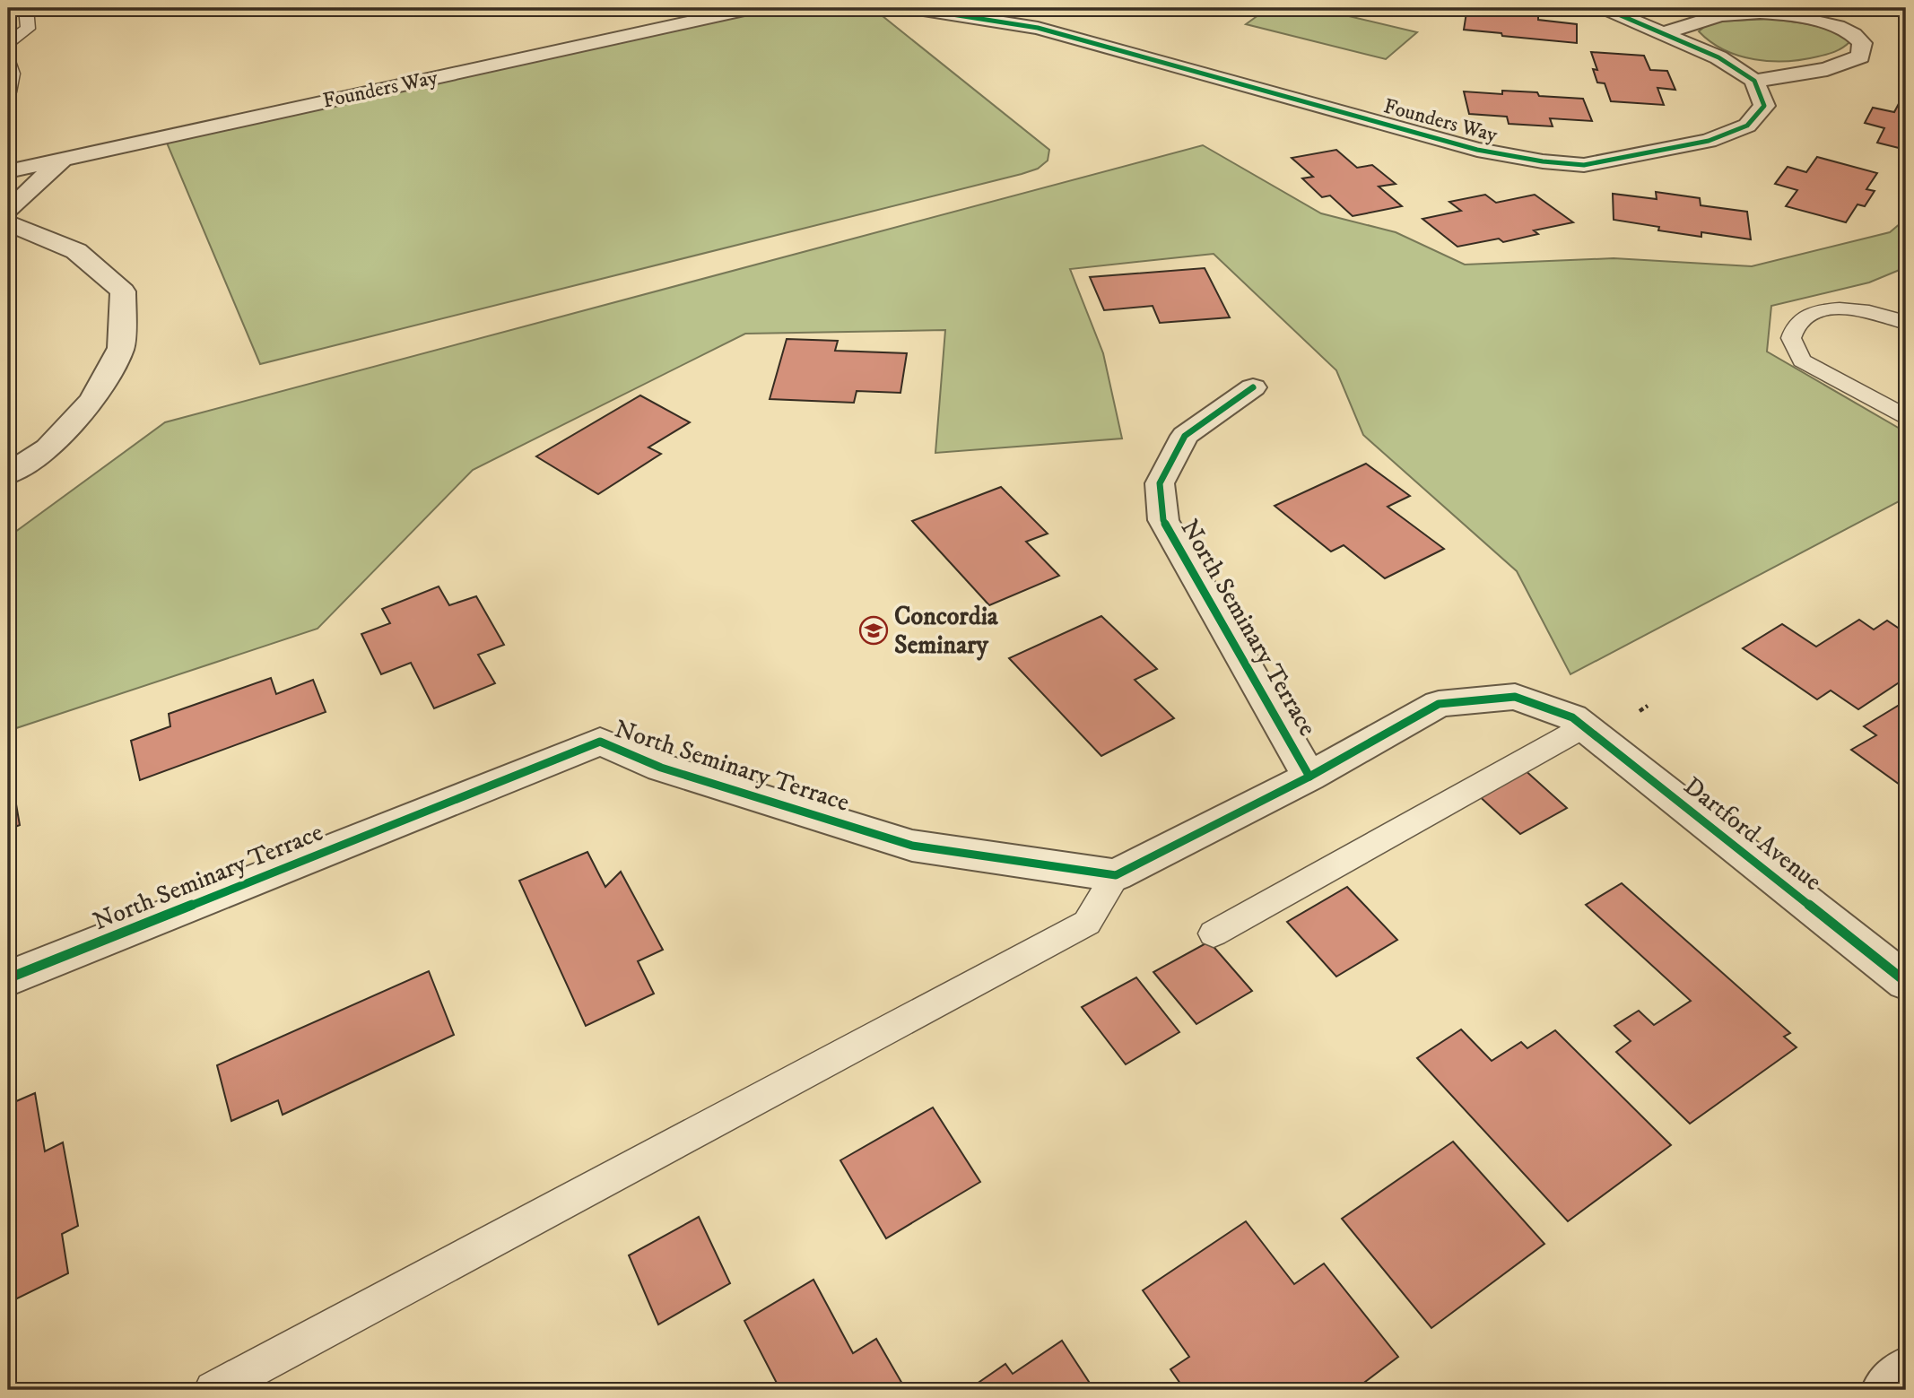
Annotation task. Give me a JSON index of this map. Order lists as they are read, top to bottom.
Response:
{
  "streets": {
    "street": ["Founders Way", "North Seminary Terrace", "Dartford Avenue"]
  },
  "crossings": [
    ["North Seminary Terrace", "Dartford Avenue"]
  ],
  "places": {
    "school or university": ["Concordia Seminary"]
  }
}
